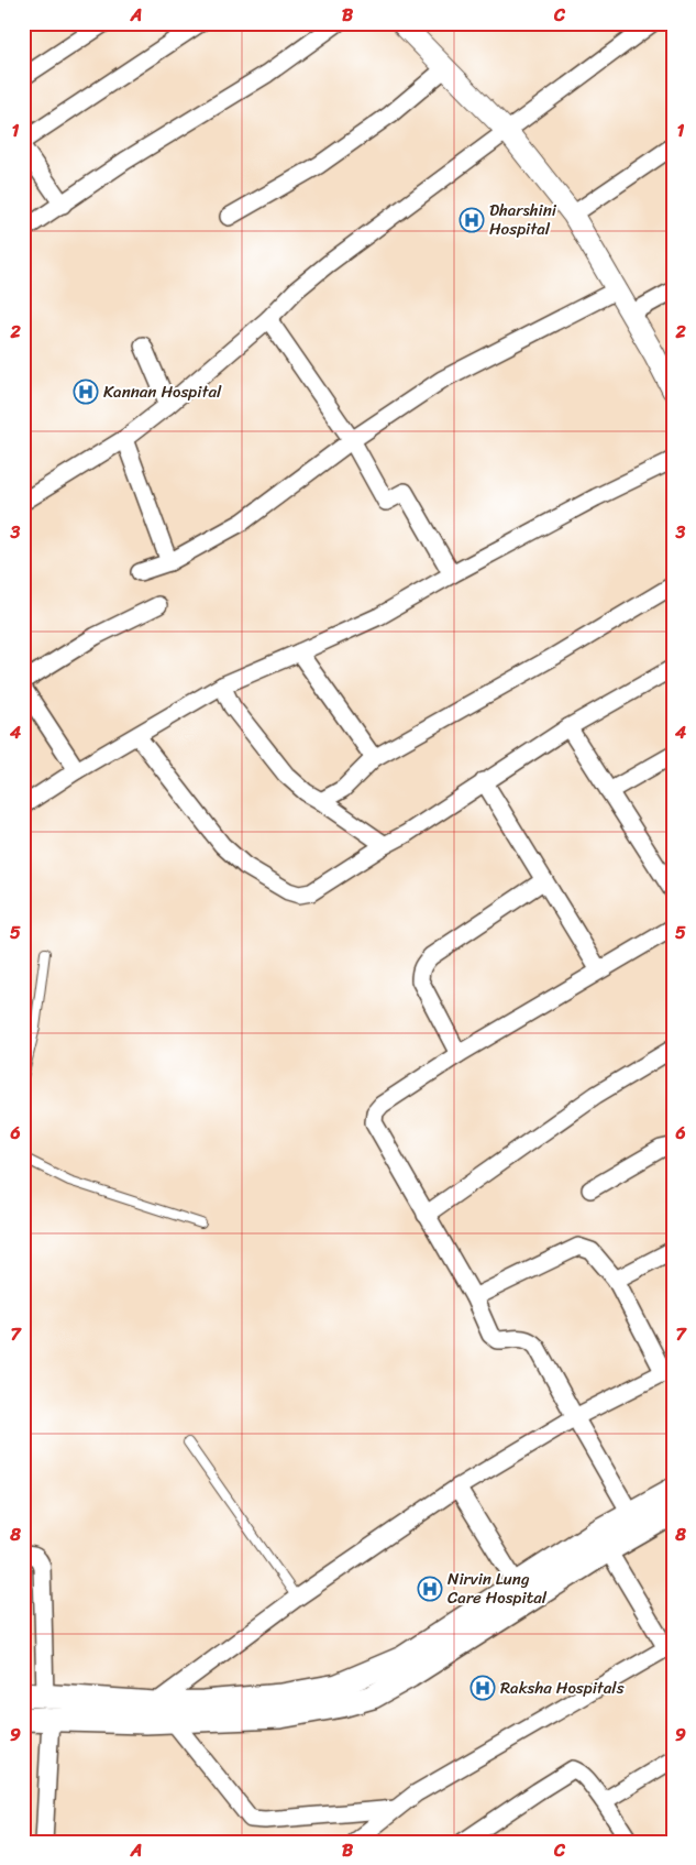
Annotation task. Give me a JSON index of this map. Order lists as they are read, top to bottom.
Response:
{
  "places": {
    "hospital": [
      "Dharshini Hospital",
      "Kannan Hospital",
      "Nirvin Lung Care Hospital",
      "Raksha Hospitals"
    ]
  },
  "grid": {
    "columns": ["A", "B", "C"],
    "rows": [
      "1",
      "2",
      "3",
      "4",
      "5",
      "6",
      "7",
      "8",
      "9"
    ]
  }
}
